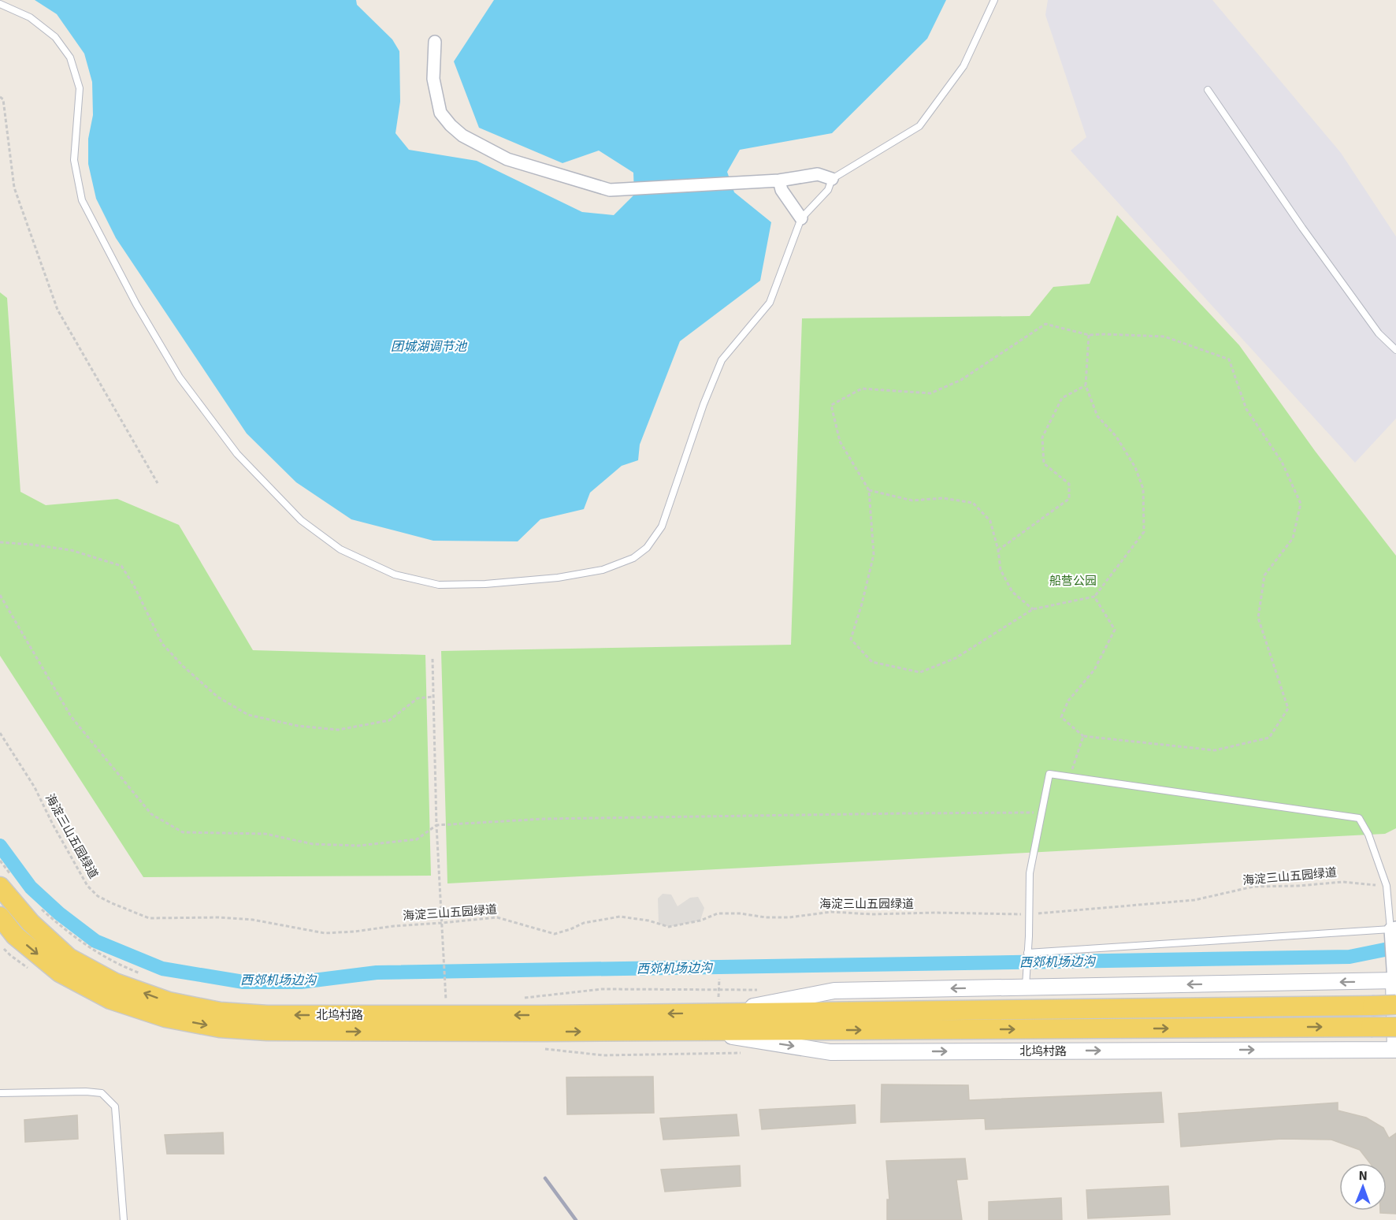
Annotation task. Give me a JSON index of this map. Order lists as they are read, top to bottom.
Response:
{
  "streets": {
    "main road": ["北坞村路"],
    "path": ["海淀三山五园绿道"]
  },
  "water": ["团城湖调节池", "西郊机场边沟"],
  "parks": ["船营公园"],
  "north": "top"
}
